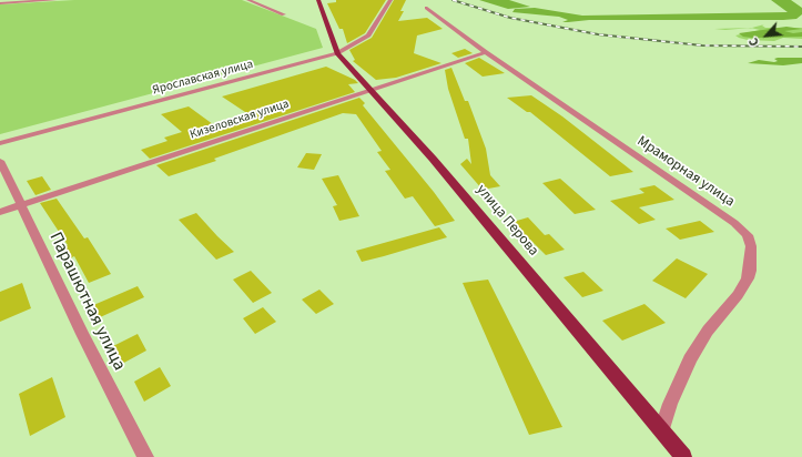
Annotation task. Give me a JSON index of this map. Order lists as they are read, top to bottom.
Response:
{
  "streets": {
    "main road": ["улица Перова"],
    "street": [
      "Ярославская улица",
      "Кизеловская улица",
      "Мраморная улица",
      "Парашютная улица"
    ]
  },
  "crossings": [
    ["Ярославская улица", "улица Перова"],
    ["Кизеловская улица", "Мраморная улица"],
    ["Кизеловская улица", "улица Перова"],
    ["Кизеловская улица", "Парашютная улица"],
    ["Мраморная улица", "улица Перова"]
  ],
  "north": "bottom left"
}
